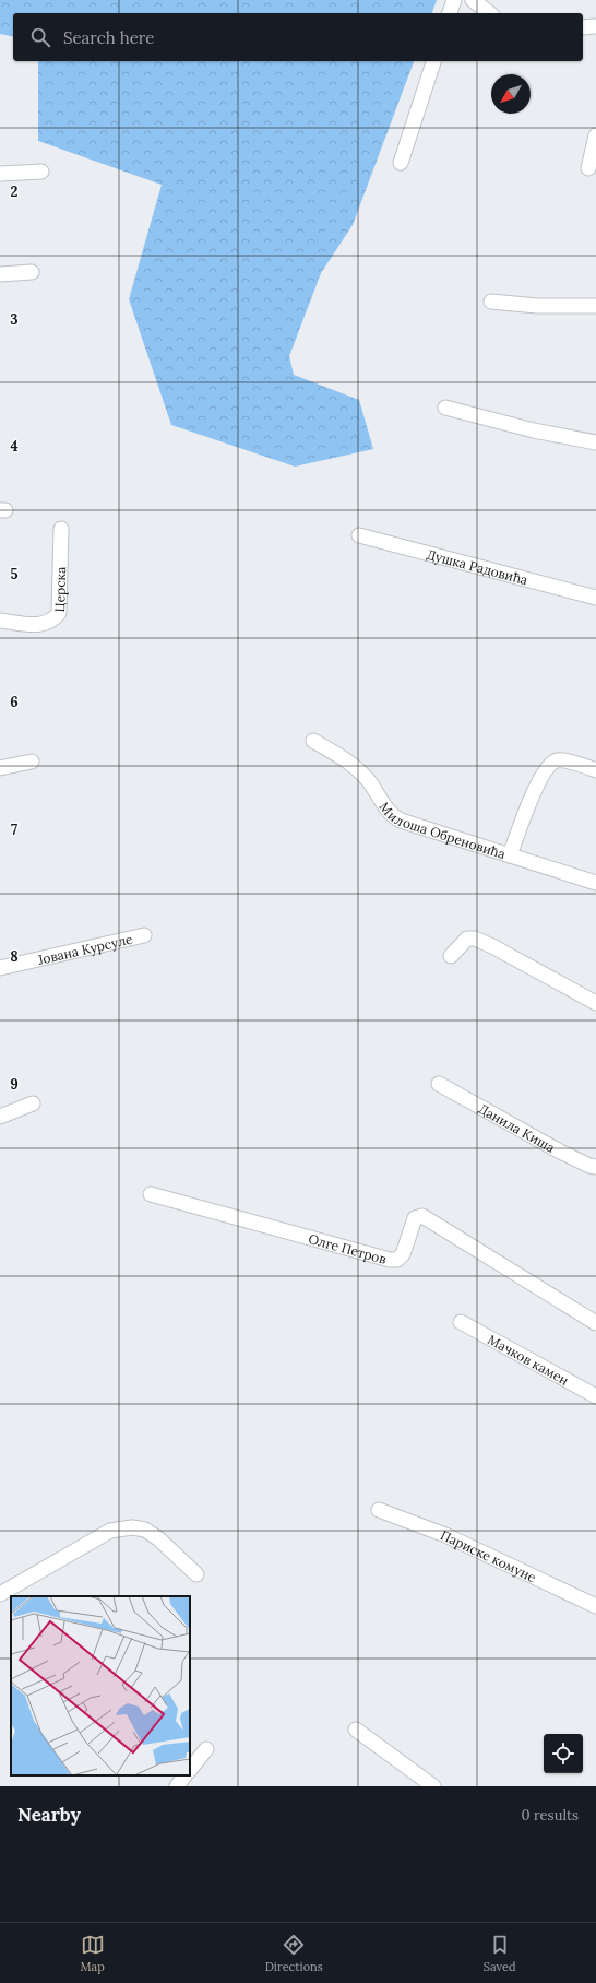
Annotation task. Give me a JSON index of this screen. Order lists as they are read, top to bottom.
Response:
{
  "streets": {
    "street": [
      "Душка Радовића",
      "Церска",
      "Милоша Обреновића",
      "Јована Курсуле",
      "Данила Киша",
      "Олге Петров",
      "Мачков камен",
      "Париске комуне"
    ]
  },
  "north": "bottom left",
  "page": {
    "search": "Search here",
    "heading": ["Nearby", "0 results"],
    "nav": ["Map", "Directions", "Saved"]
  },
  "grid": {
    "rows": [
      "2",
      "3",
      "4",
      "5",
      "6",
      "7",
      "8",
      "9"
    ]
  }
}
